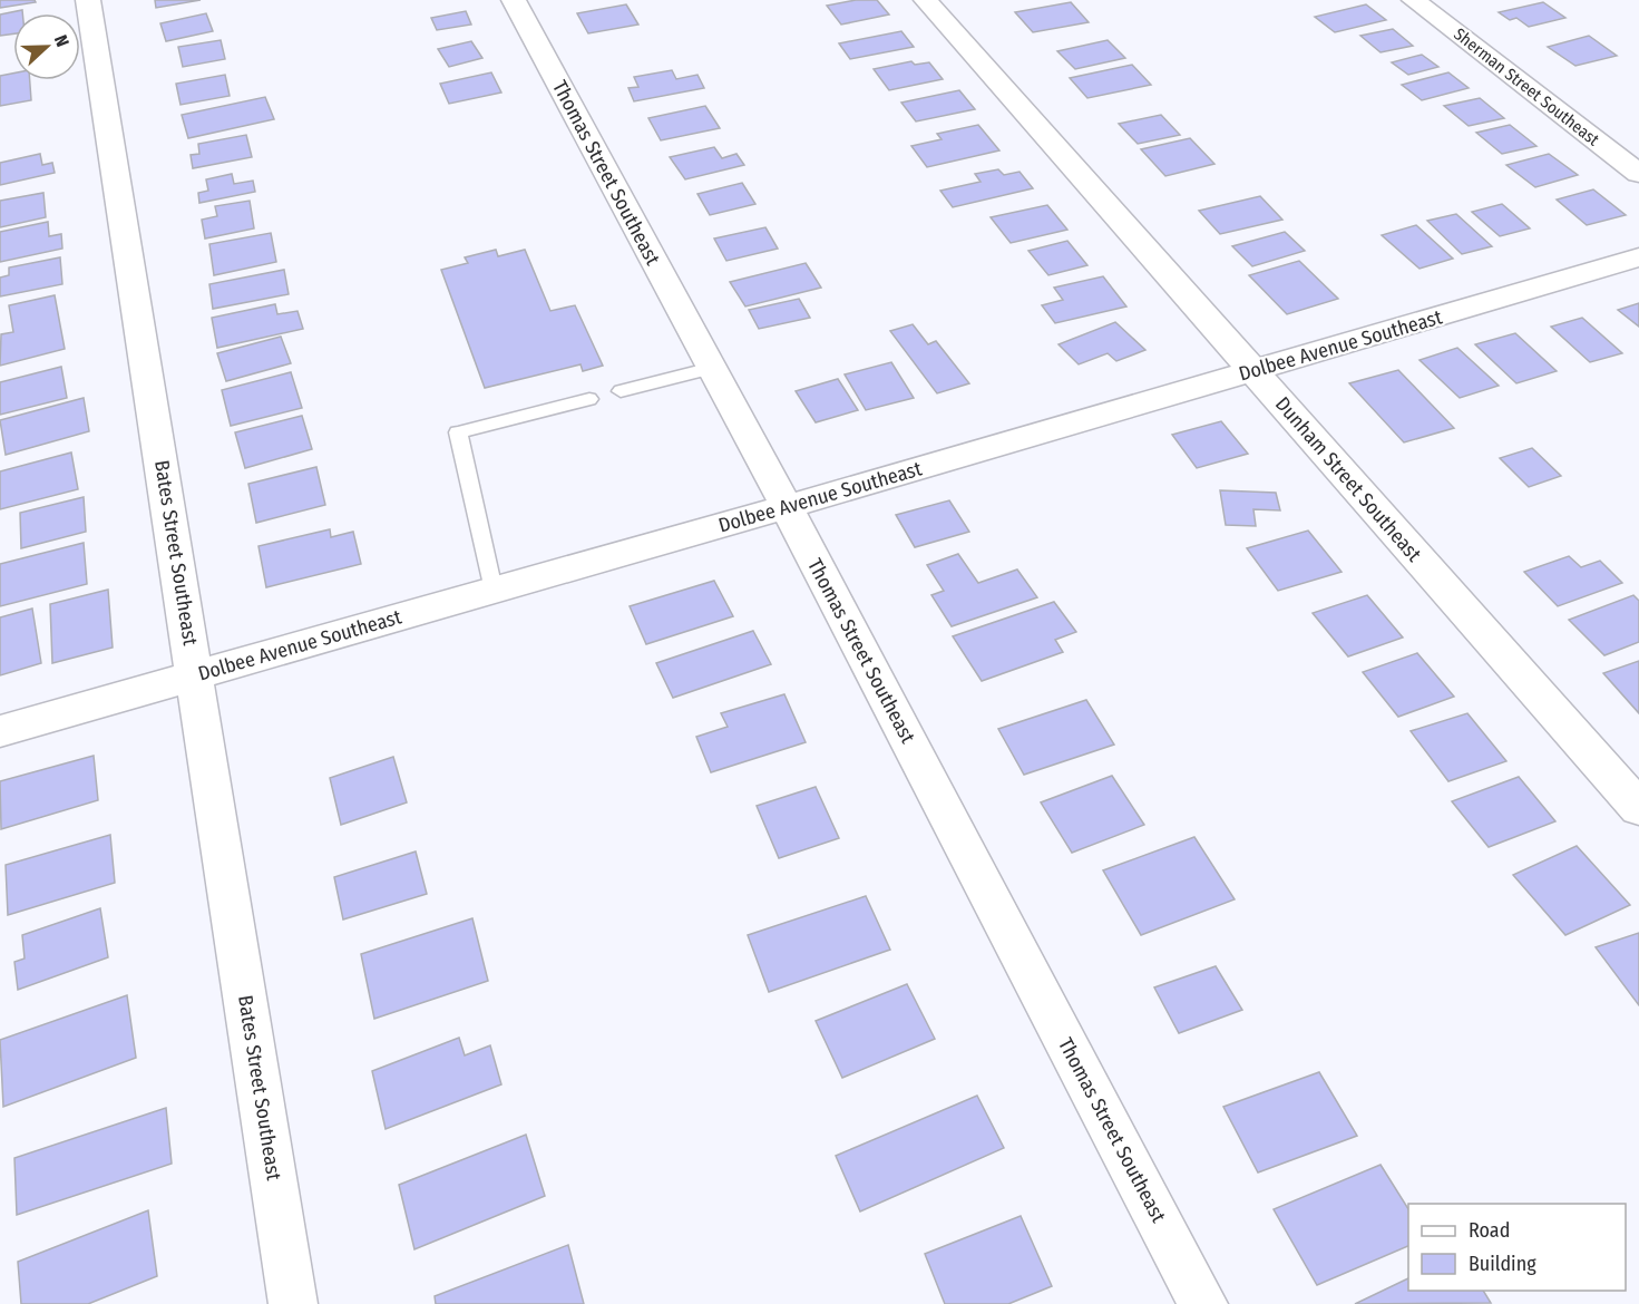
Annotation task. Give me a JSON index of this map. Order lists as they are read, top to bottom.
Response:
{
  "streets": {
    "street": [
      "Sherman Street Southeast",
      "Thomas Street Southeast",
      "Dolbee Avenue Southeast",
      "Dunham Street Southeast",
      "Bates Street Southeast"
    ]
  },
  "crossings": [
    ["Thomas Street Southeast", "Dolbee Avenue Southeast"],
    ["Dolbee Avenue Southeast", "Dunham Street Southeast"],
    ["Dolbee Avenue Southeast", "Bates Street Southeast"]
  ],
  "legend": ["Road", "Building"],
  "north": "right"
}
